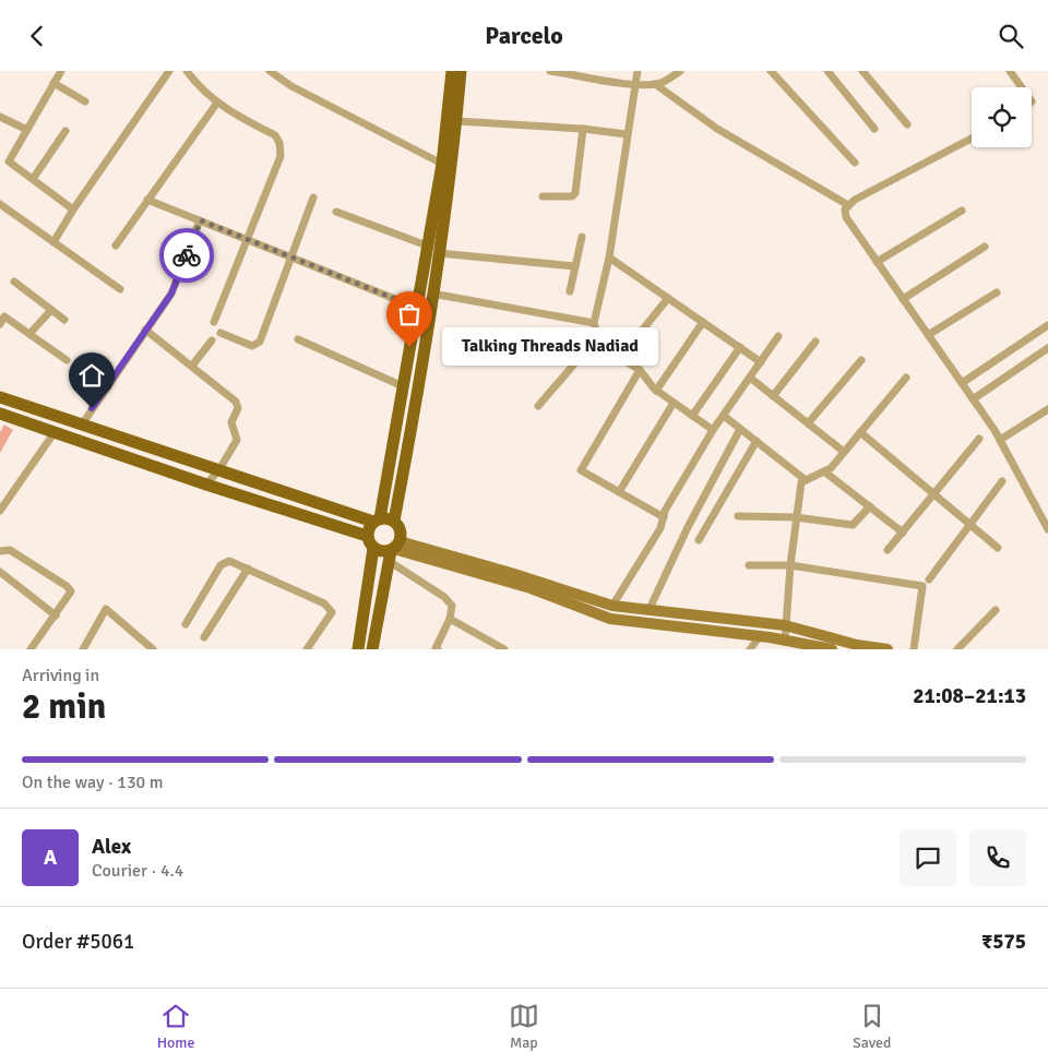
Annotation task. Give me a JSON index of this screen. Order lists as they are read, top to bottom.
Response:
{
  "places": ["Talking Threads Nadiad"],
  "page": {
    "header": "Parcelo",
    "bubble": "Talking Threads Nadiad",
    "heading": ["2 min", "Arriving in", "21:08–21:13"],
    "panel": [
      "Alex",
      "Courier · 4.4",
      "Order #5061",
      "₹575"
    ],
    "bar": "On the way · 130 m",
    "round": "A",
    "tabs": ["Home", "Map", "Saved"]
  }
}
